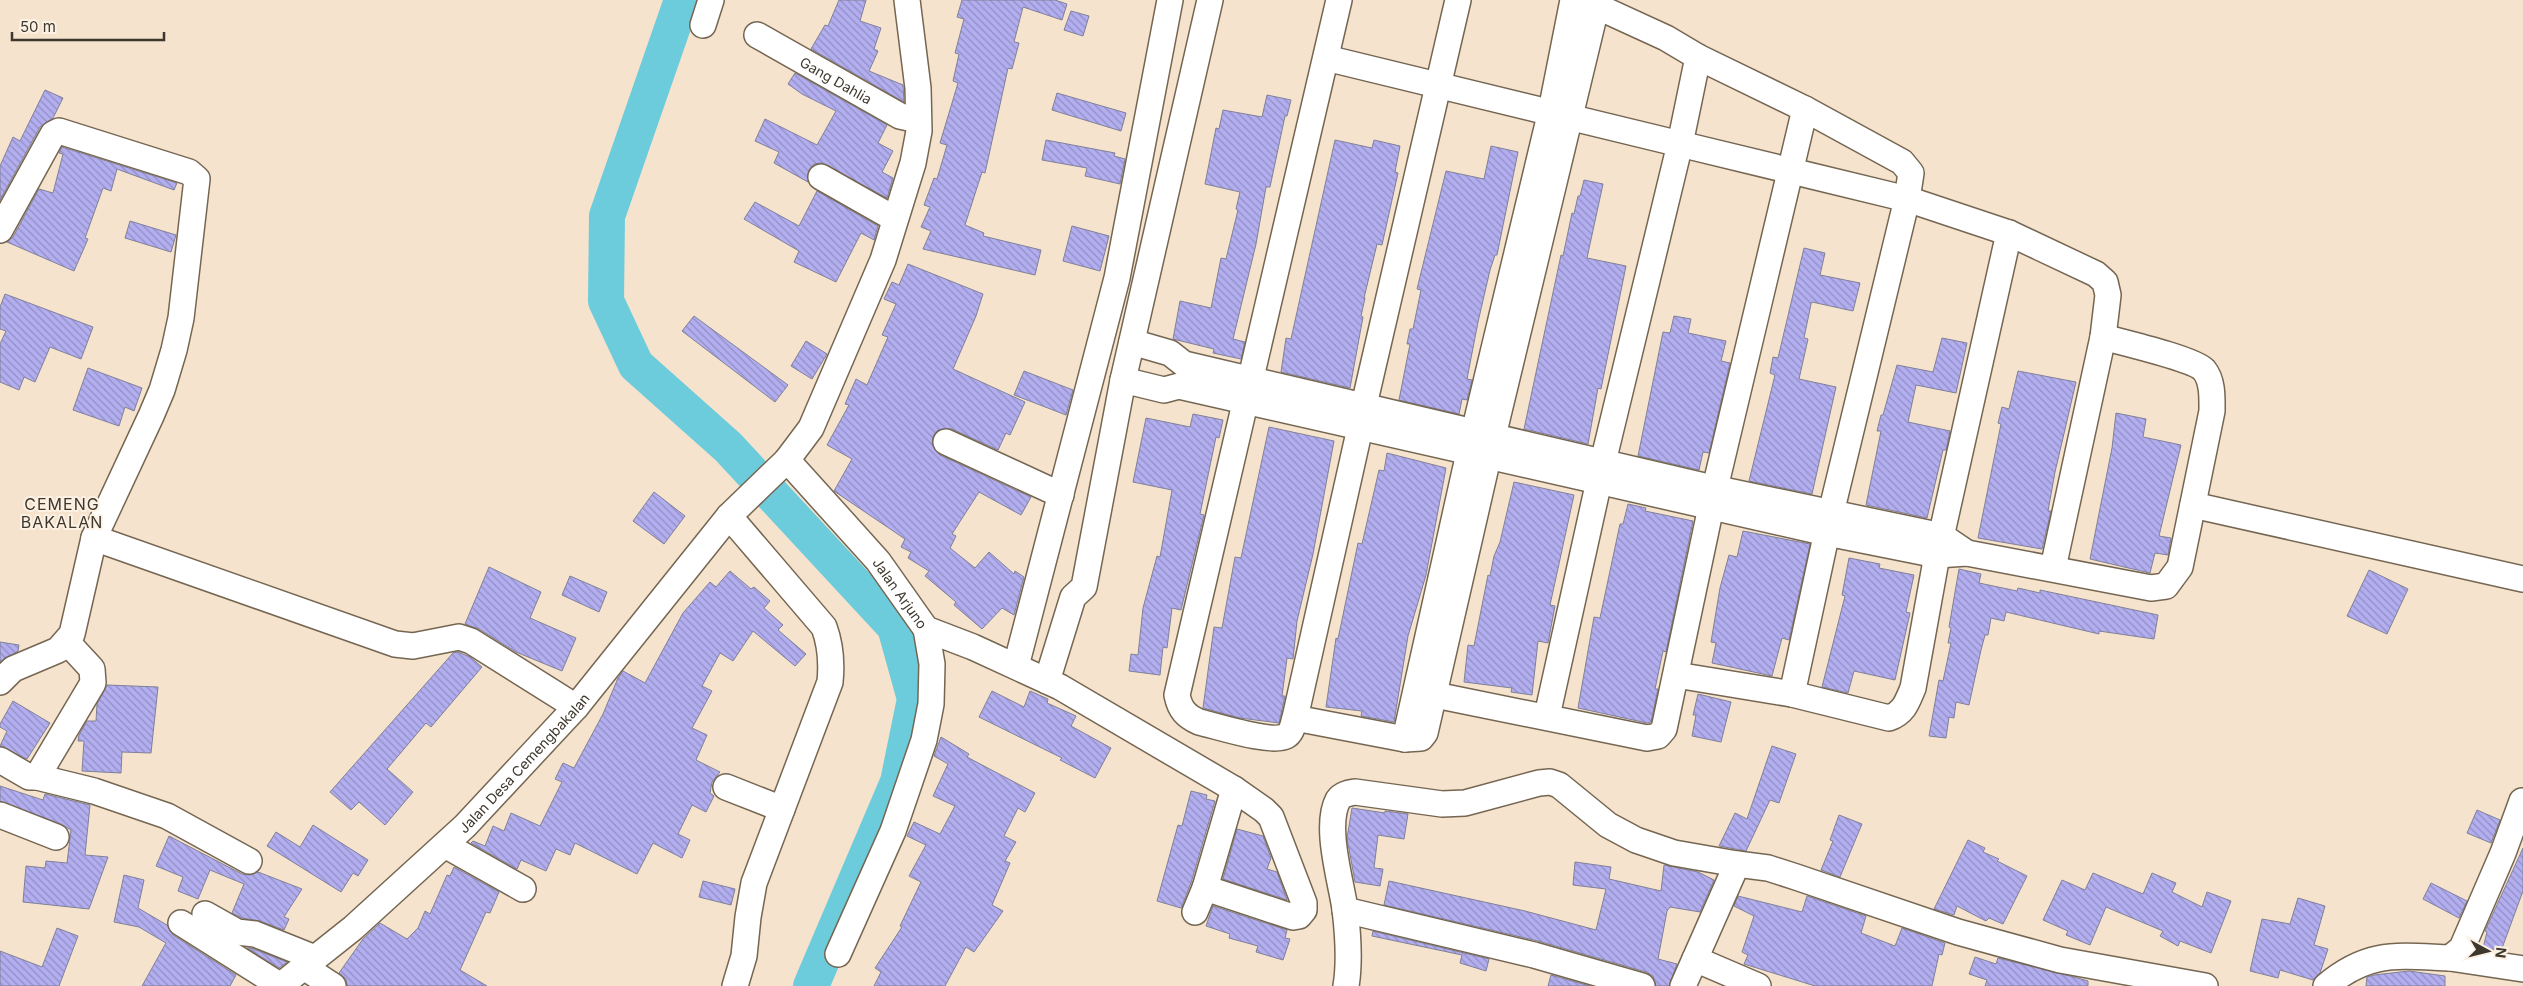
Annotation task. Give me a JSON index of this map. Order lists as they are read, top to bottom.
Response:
{
  "streets": {
    "street": ["Gang Dahlia", "Jalan Arjuno", "Jalan Desa Cemengbakalan"]
  },
  "crossings": [
    ["Gang Dahlia", "Jalan Desa Cemengbakalan"],
    ["Jalan Arjuno", "Jalan Desa Cemengbakalan"]
  ],
  "districts": ["CEMENG BAKALAN"],
  "scale_bar": "50 m",
  "north": "right"
}
